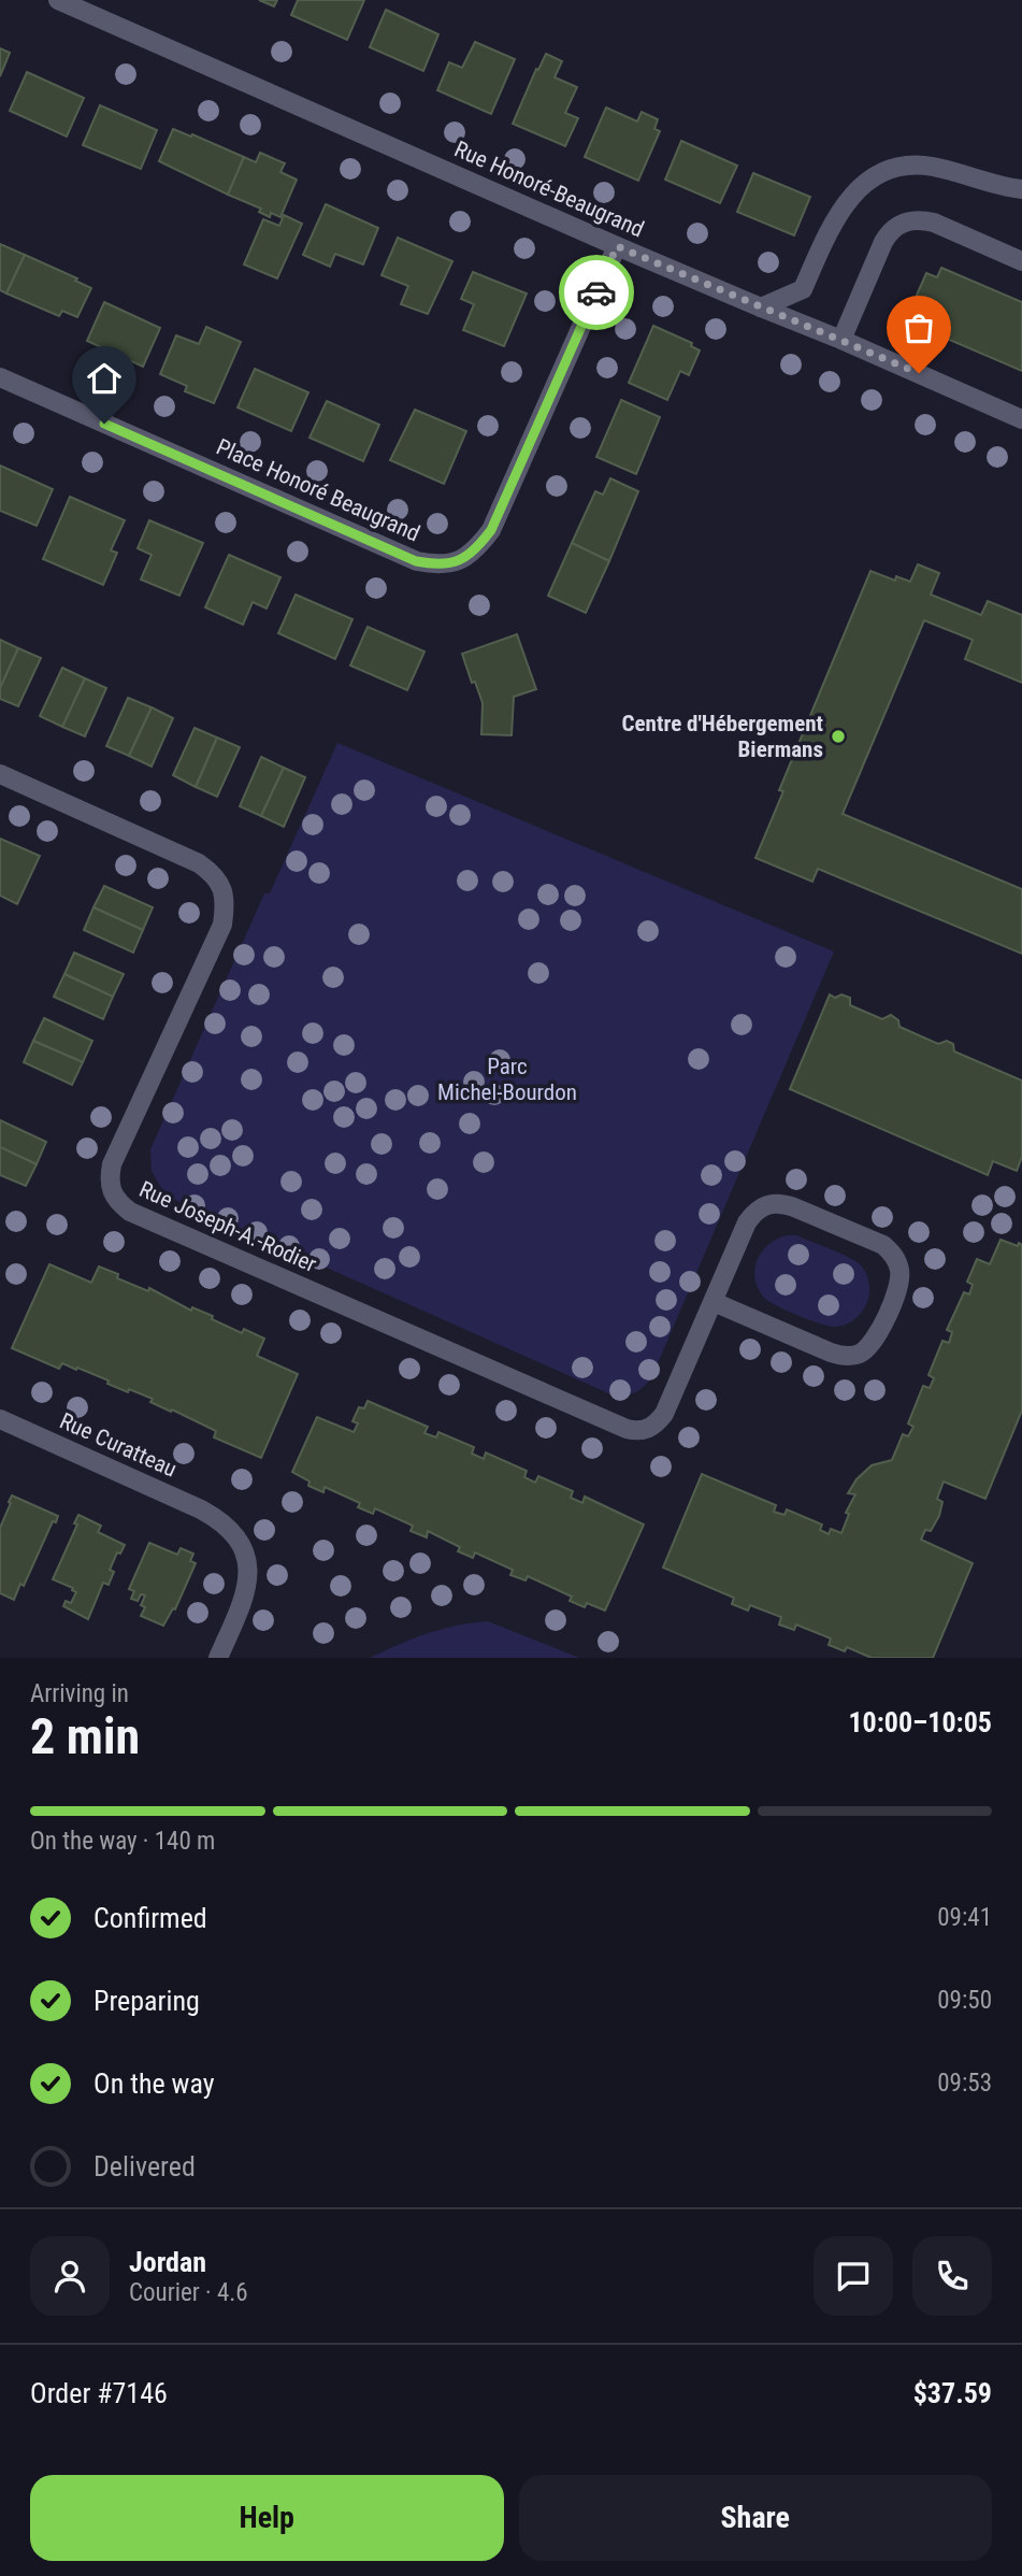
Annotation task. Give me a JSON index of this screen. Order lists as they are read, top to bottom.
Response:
{
  "streets": {
    "street": [
      "Rue Honoré-Beaugrand",
      "Place Honoré Beaugrand",
      "Rue Joseph-A.-Rodier",
      "Rue Curatteau"
    ]
  },
  "crossings": [
    ["Rue Honoré-Beaugrand", "Place Honoré Beaugrand"]
  ],
  "parks": ["Parc Michel-Bourdon"],
  "places": ["Centre d'Hébergement Biermans"],
  "page": {
    "heading": ["2 min", "Arriving in", "10:00–10:05"],
    "panel": [
      "Jordan",
      "Courier · 4.6",
      "Order #7146",
      "$37.59"
    ],
    "bar": "On the way · 140 m",
    "list": [
      ["Confirmed", "09:41"],
      ["Preparing", "09:50"],
      ["On the way", "09:53"],
      "Delivered"
    ],
    "buttons": ["Help", "Share"]
  }
}
